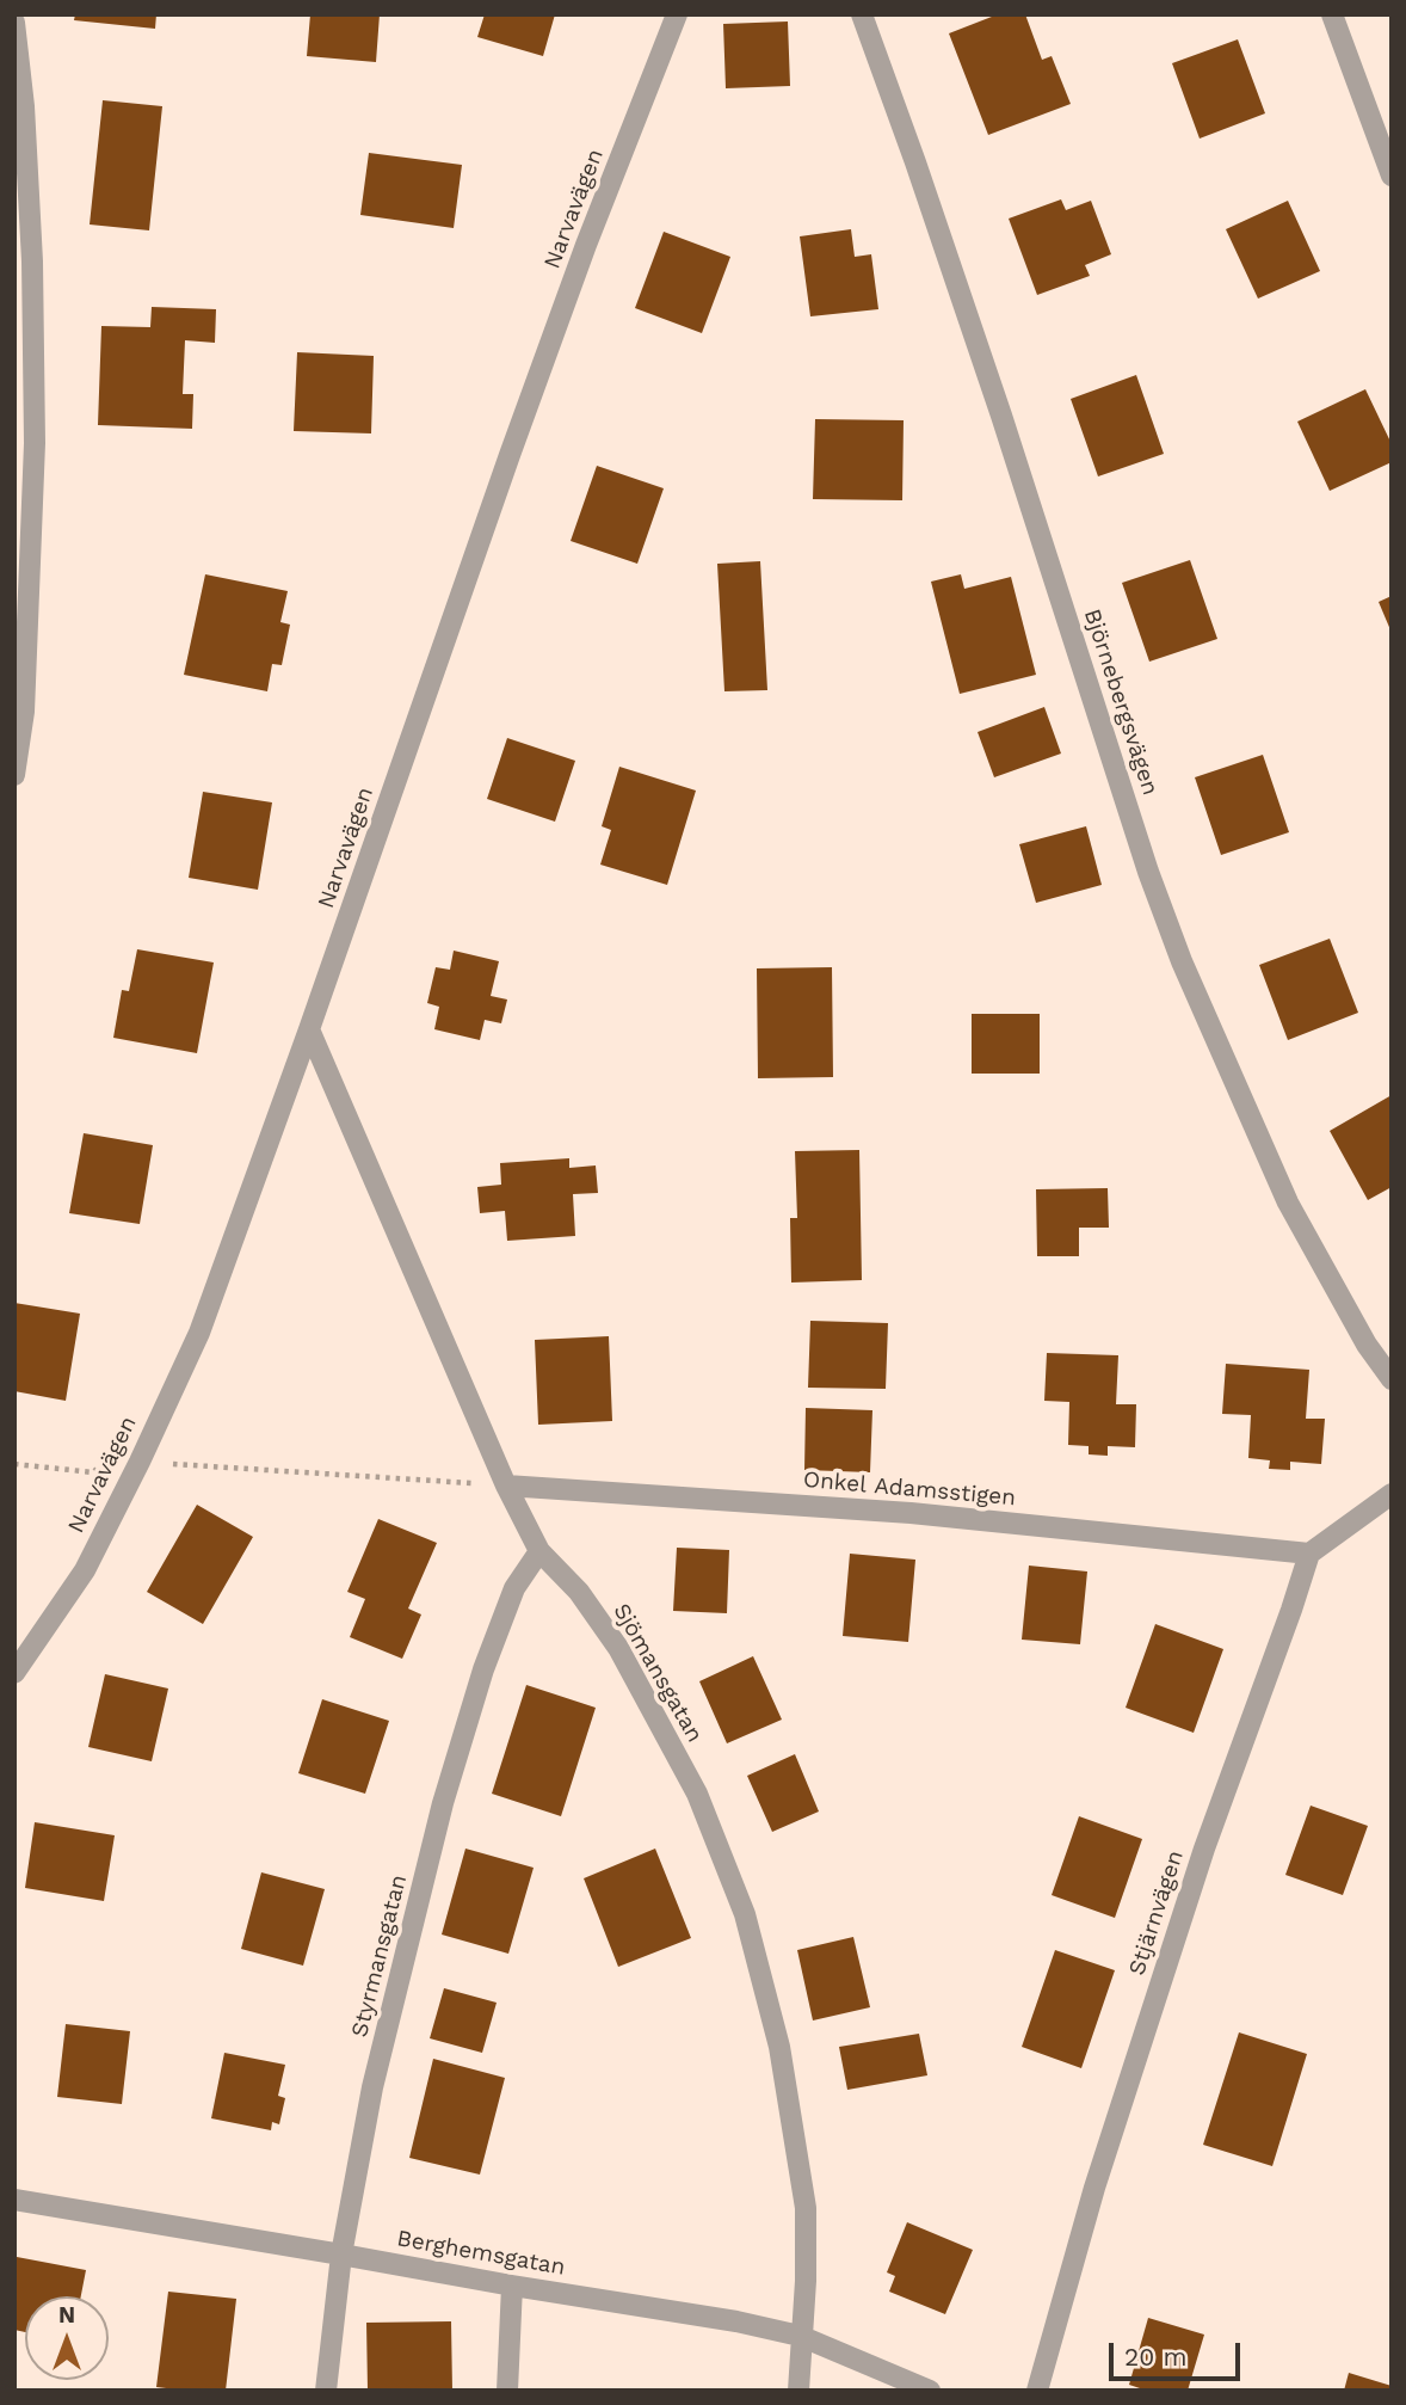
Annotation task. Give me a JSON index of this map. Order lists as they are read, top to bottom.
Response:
{
  "streets": {
    "street": [
      "Narvavägen",
      "Björnebergsvägen",
      "Onkel Adamsstigen",
      "Sjömansgatan",
      "Stjärnvägen",
      "Styrmansgatan",
      "Berghemsgatan"
    ]
  },
  "crossings": [
    ["Narvavägen", "Sjömansgatan"],
    ["Onkel Adamsstigen", "Sjömansgatan"],
    ["Onkel Adamsstigen", "Stjärnvägen"],
    ["Sjömansgatan", "Styrmansgatan"],
    ["Sjömansgatan", "Berghemsgatan"],
    ["Styrmansgatan", "Berghemsgatan"]
  ],
  "scale_bar": "20 m",
  "north": "top"
}
